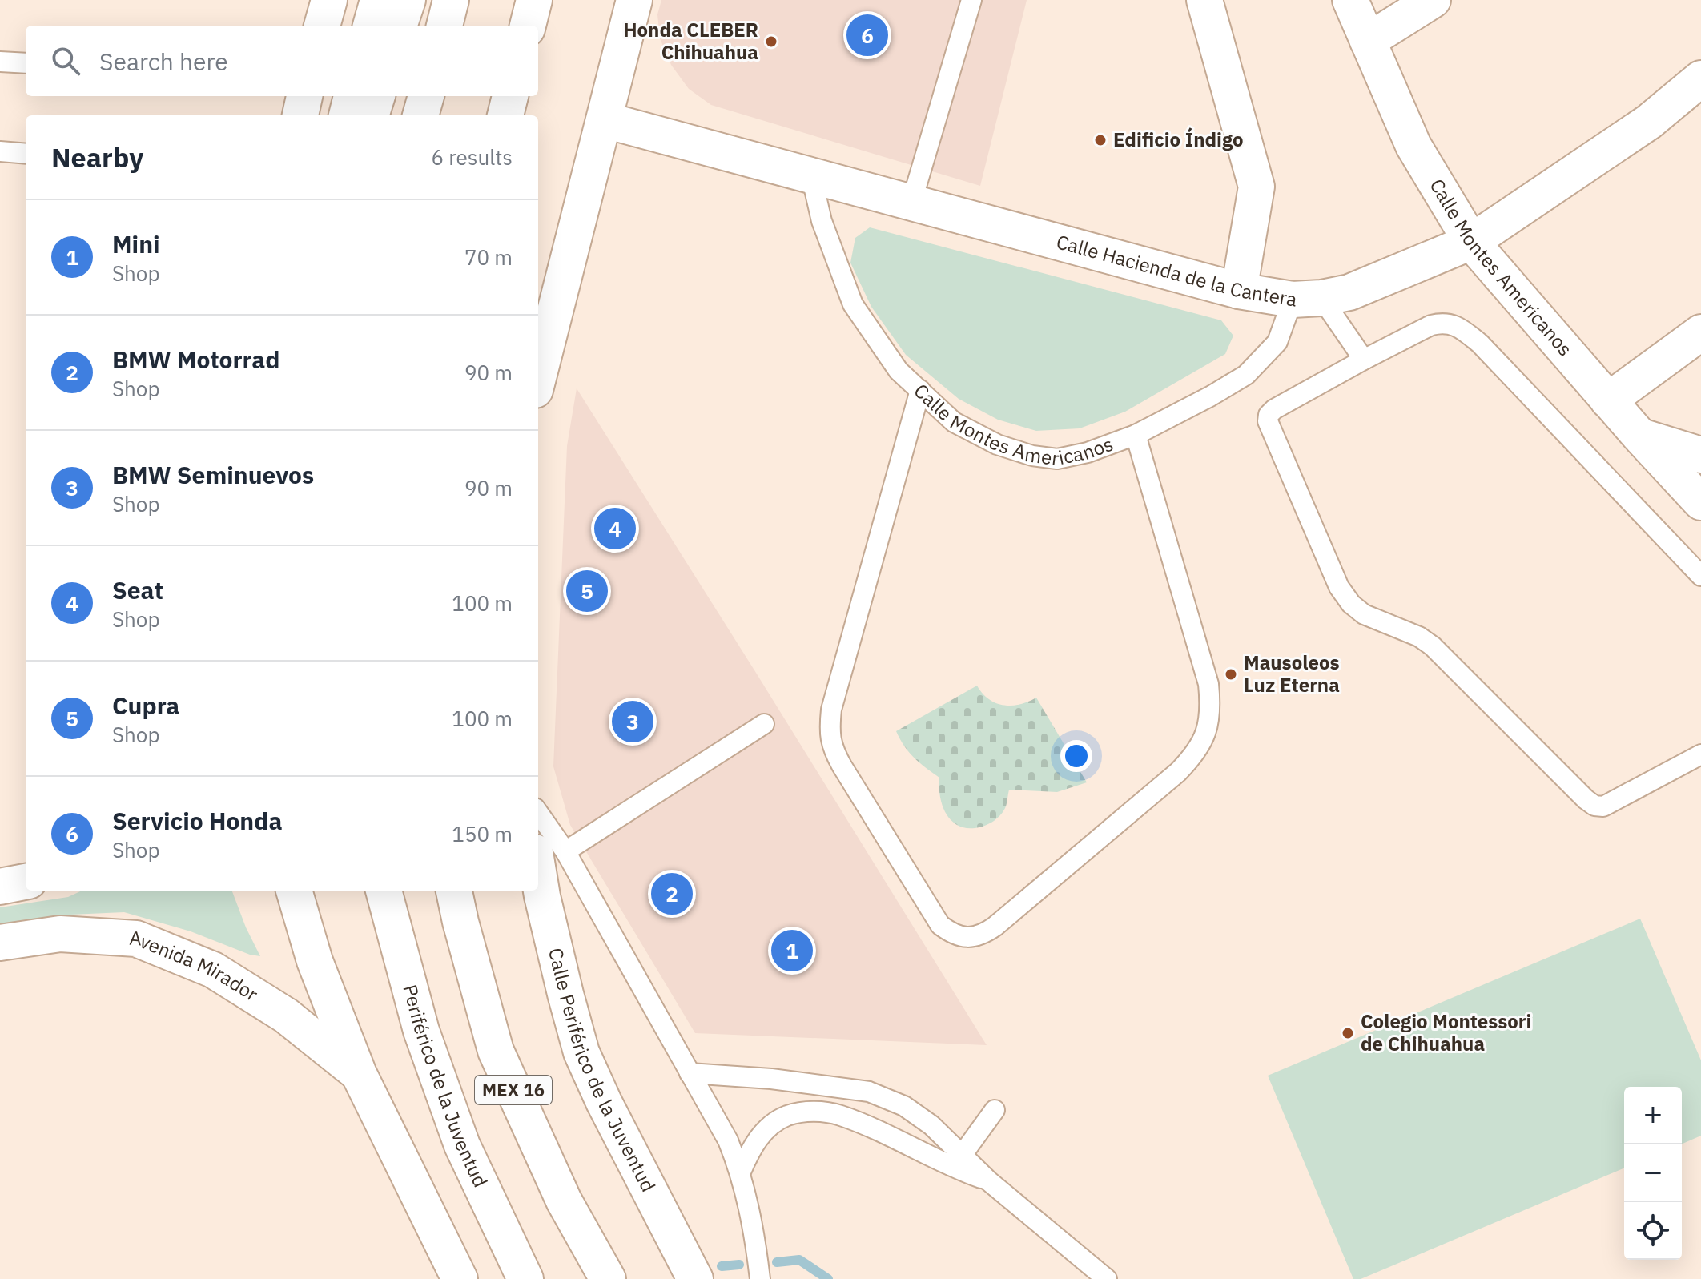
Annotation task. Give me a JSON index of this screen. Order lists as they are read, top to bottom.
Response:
{
  "streets": {
    "main road": [
      "Calle Montes Americanos",
      "Calle Hacienda de la Cantera",
      "Avenida Mirador",
      "Calle Periférico de la Juventud",
      "Periférico de la Juventud",
      "MEX 16"
    ]
  },
  "crossings": [
    ["Calle Montes Americanos", "Calle Hacienda de la Cantera"]
  ],
  "places": [
    "Honda CLEBER Chihuahua",
    "Edificio Índigo",
    "Mausoleos Luz Eterna",
    "Colegio Montessori de Chihuahua"
  ],
  "page": {
    "pins": [
      "6",
      "4",
      "5",
      "3",
      "2",
      "1"
    ],
    "search": "Search here",
    "heading": ["Nearby", "6 results"],
    "list": [
      {
        "mark": "1",
        "name": "Mini",
        "note": "Shop",
        "value": "70 m"
      },
      {
        "mark": "2",
        "name": "BMW Motorrad",
        "note": "Shop",
        "value": "90 m"
      },
      {
        "mark": "3",
        "name": "BMW Seminuevos",
        "note": "Shop",
        "value": "90 m"
      },
      {
        "mark": "4",
        "name": "Seat",
        "note": "Shop",
        "value": "100 m"
      },
      {
        "mark": "5",
        "name": "Cupra",
        "note": "Shop",
        "value": "100 m"
      },
      {
        "mark": "6",
        "name": "Servicio Honda",
        "note": "Shop",
        "value": "150 m"
      }
    ],
    "map_buttons": ["+", "−"]
  }
}
